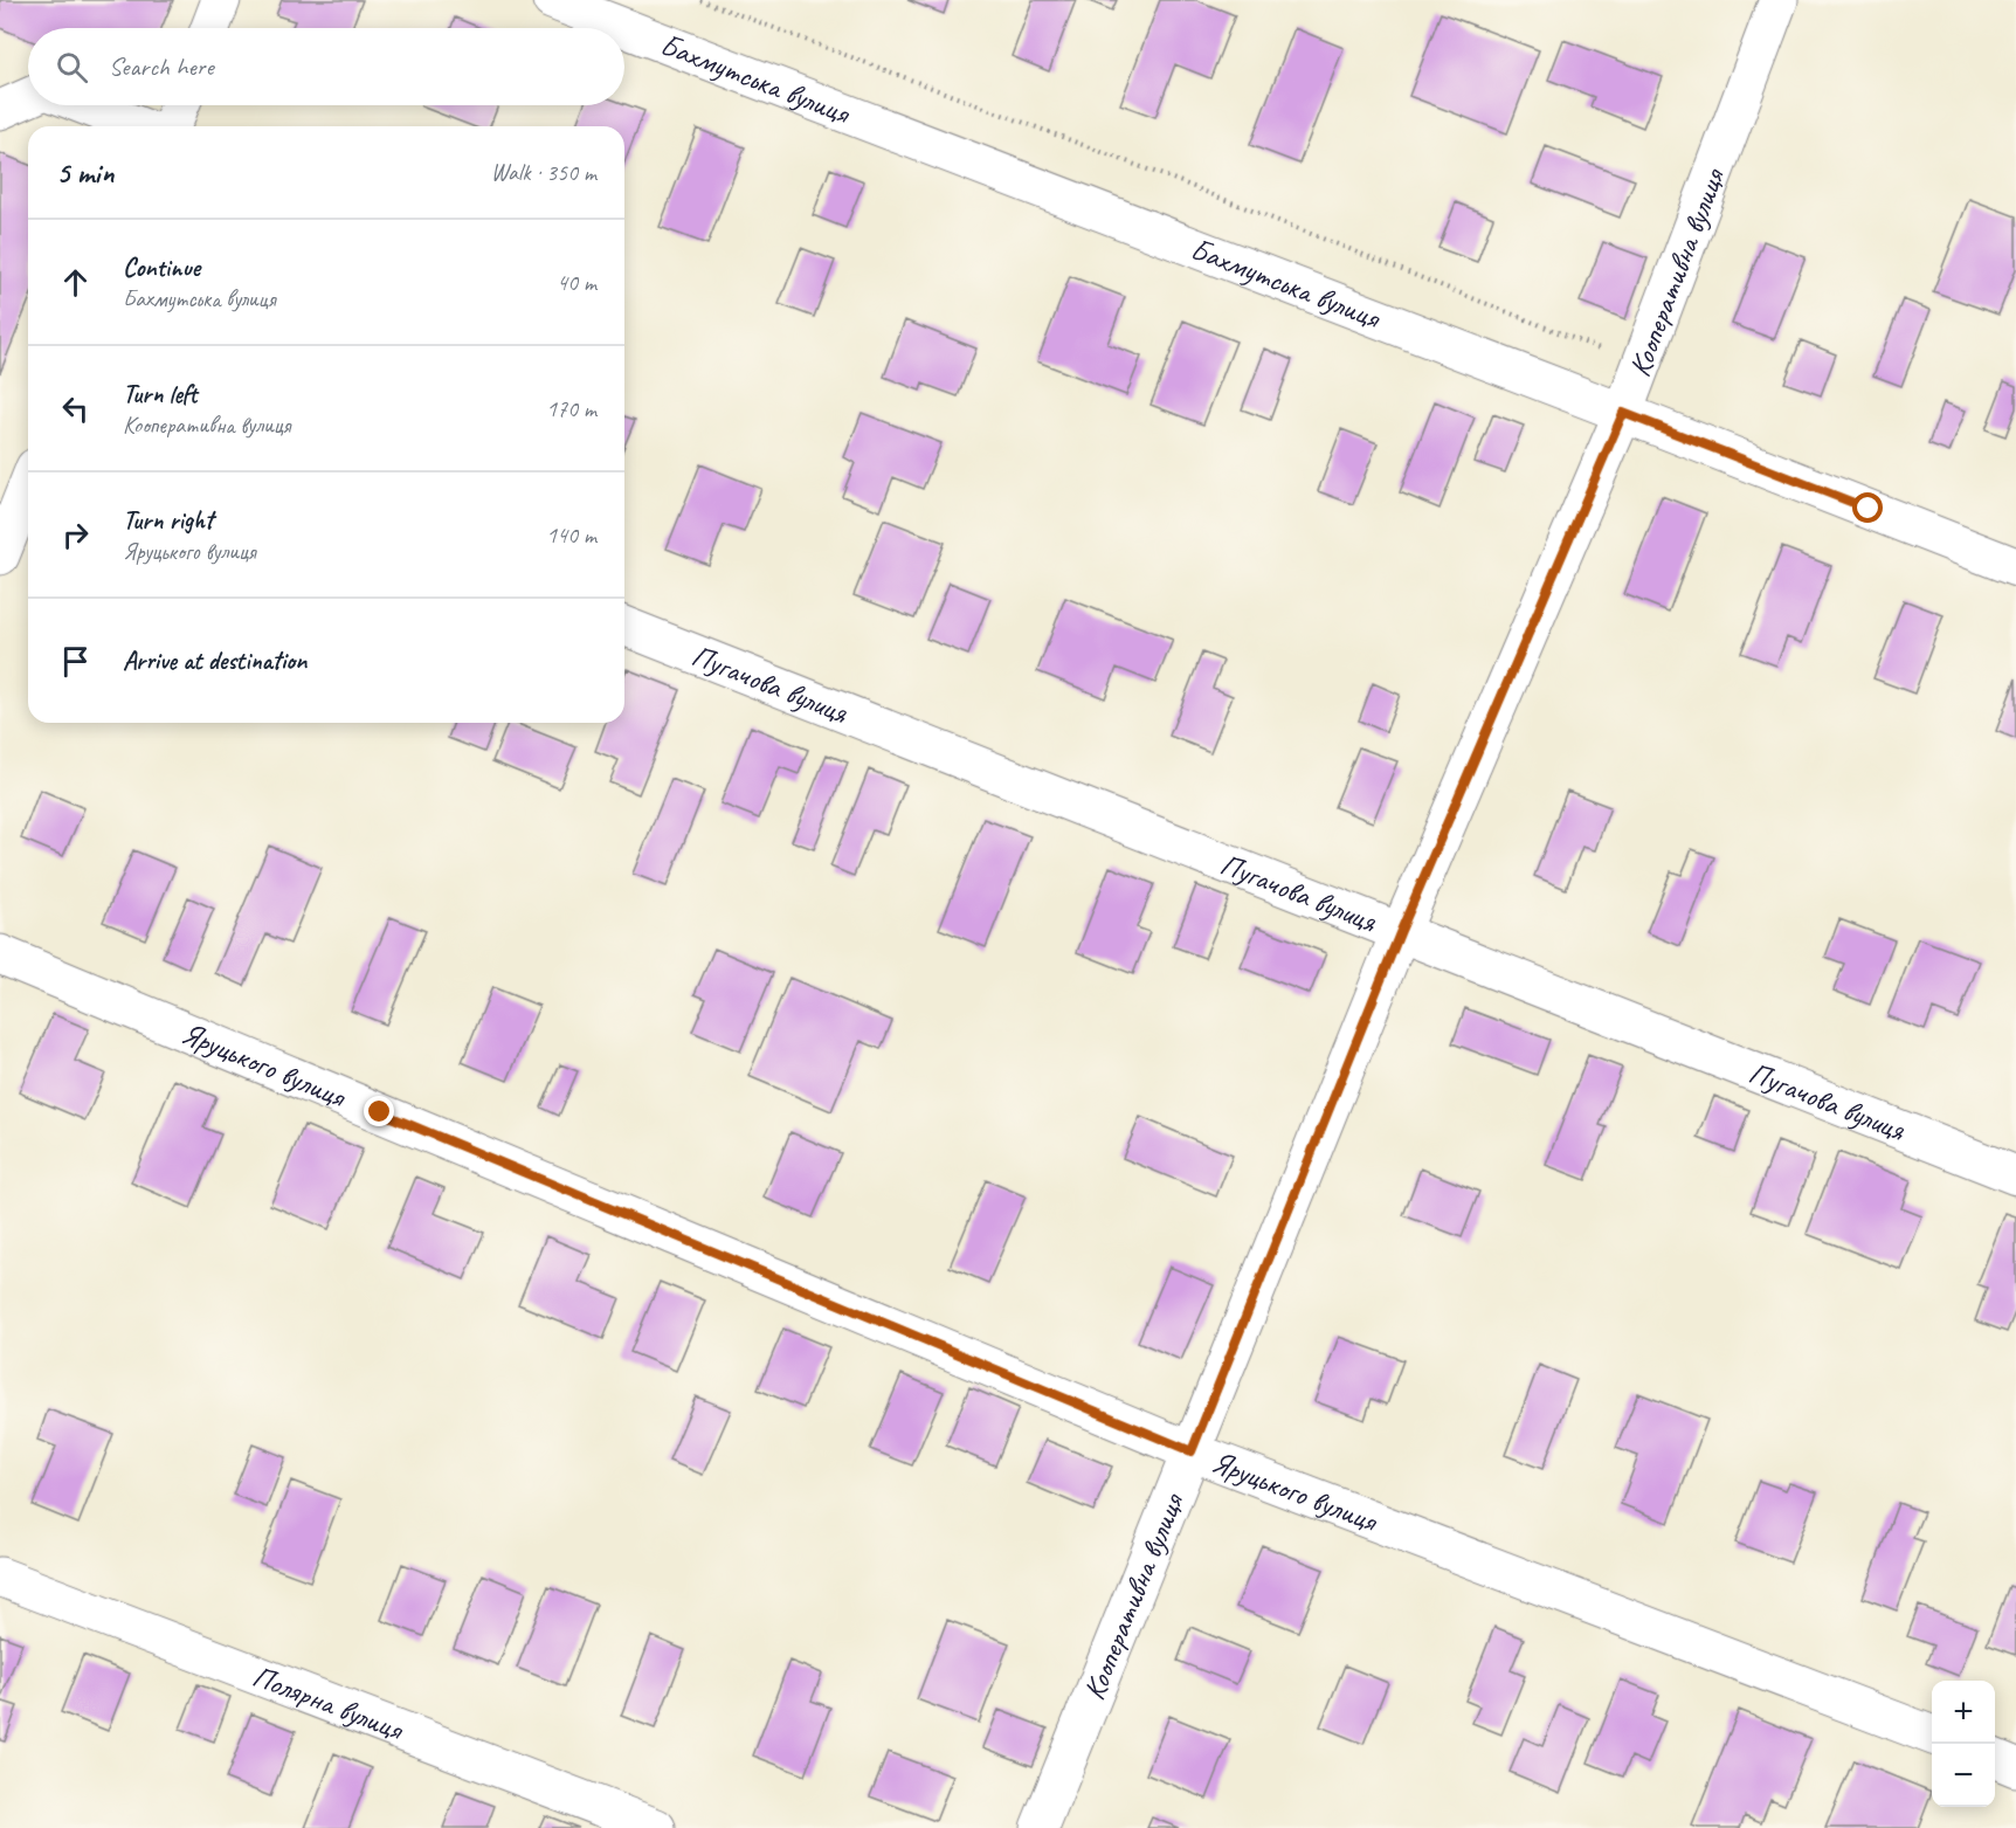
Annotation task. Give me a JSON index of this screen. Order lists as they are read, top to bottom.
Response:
{
  "streets": {
    "street": [
      "Бахмутська вулиця",
      "Кооперативна вулиця",
      "Пугачова вулиця",
      "Яруцького вулиця",
      "Полярна вулиця"
    ]
  },
  "crossings": [
    ["Бахмутська вулиця", "Кооперативна вулиця"],
    ["Кооперативна вулиця", "Пугачова вулиця"],
    ["Кооперативна вулиця", "Яруцького вулиця"]
  ],
  "page": {
    "search": "Search here",
    "heading": ["5 min", "Walk · 350 m"],
    "list": [
      ["Continue", "Бахмутська вулиця", "40 m"],
      ["Turn left", "Кооперативна вулиця", "170 m"],
      ["Turn right", "Яруцького вулиця", "140 m"],
      "Arrive at destination"
    ],
    "map_buttons": ["+", "−"]
  }
}
